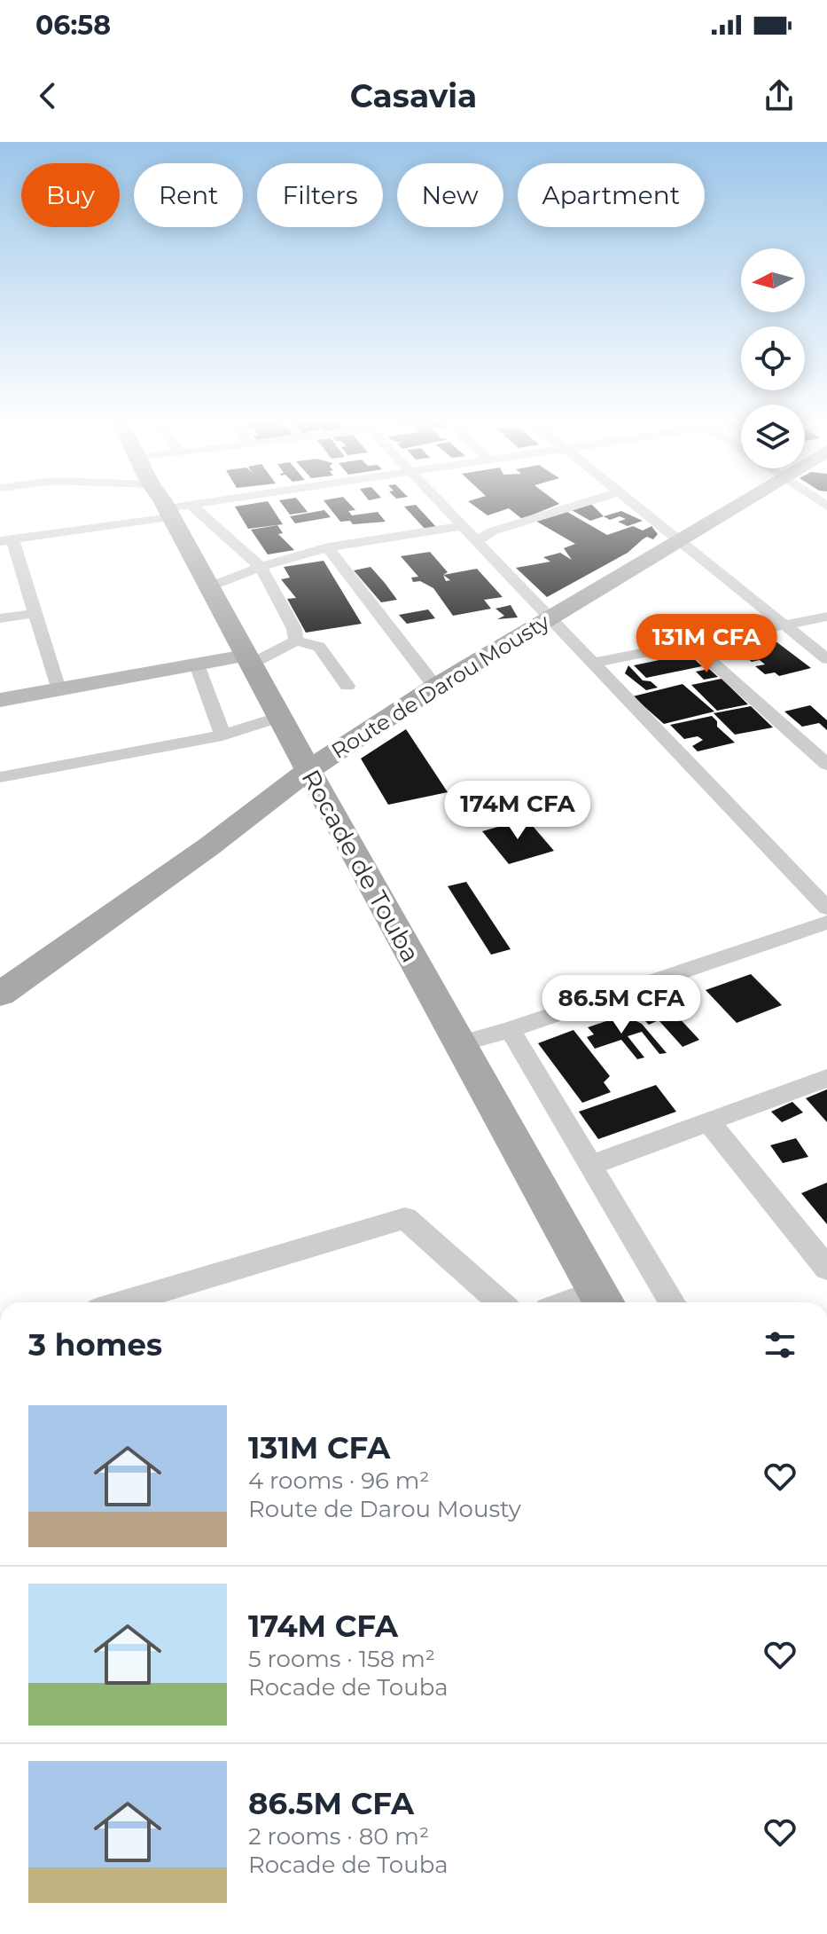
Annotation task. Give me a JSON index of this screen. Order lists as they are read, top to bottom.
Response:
{
  "streets": {
    "main road": ["Route de Darou Mousty", "Rocade de Touba"]
  },
  "crossings": [
    ["Route de Darou Mousty", "Rocade de Touba"]
  ],
  "north": "left",
  "page": {
    "status": "06:58",
    "header": "Casavia",
    "chip": [
      "Buy",
      "Rent",
      "Filters",
      "New",
      "Apartment"
    ],
    "price": ["131M CFA", "174M CFA", "86.5M CFA"],
    "heading": "3 homes",
    "list": [
      {
        "name": "131M CFA",
        "note": "4 rooms · 96 m² · Route de Darou Mousty"
      },
      {
        "name": "174M CFA",
        "note": "5 rooms · 158 m² · Rocade de Touba"
      },
      {
        "name": "86.5M CFA",
        "note": "2 rooms · 80 m² · Rocade de Touba"
      }
    ]
  }
}
